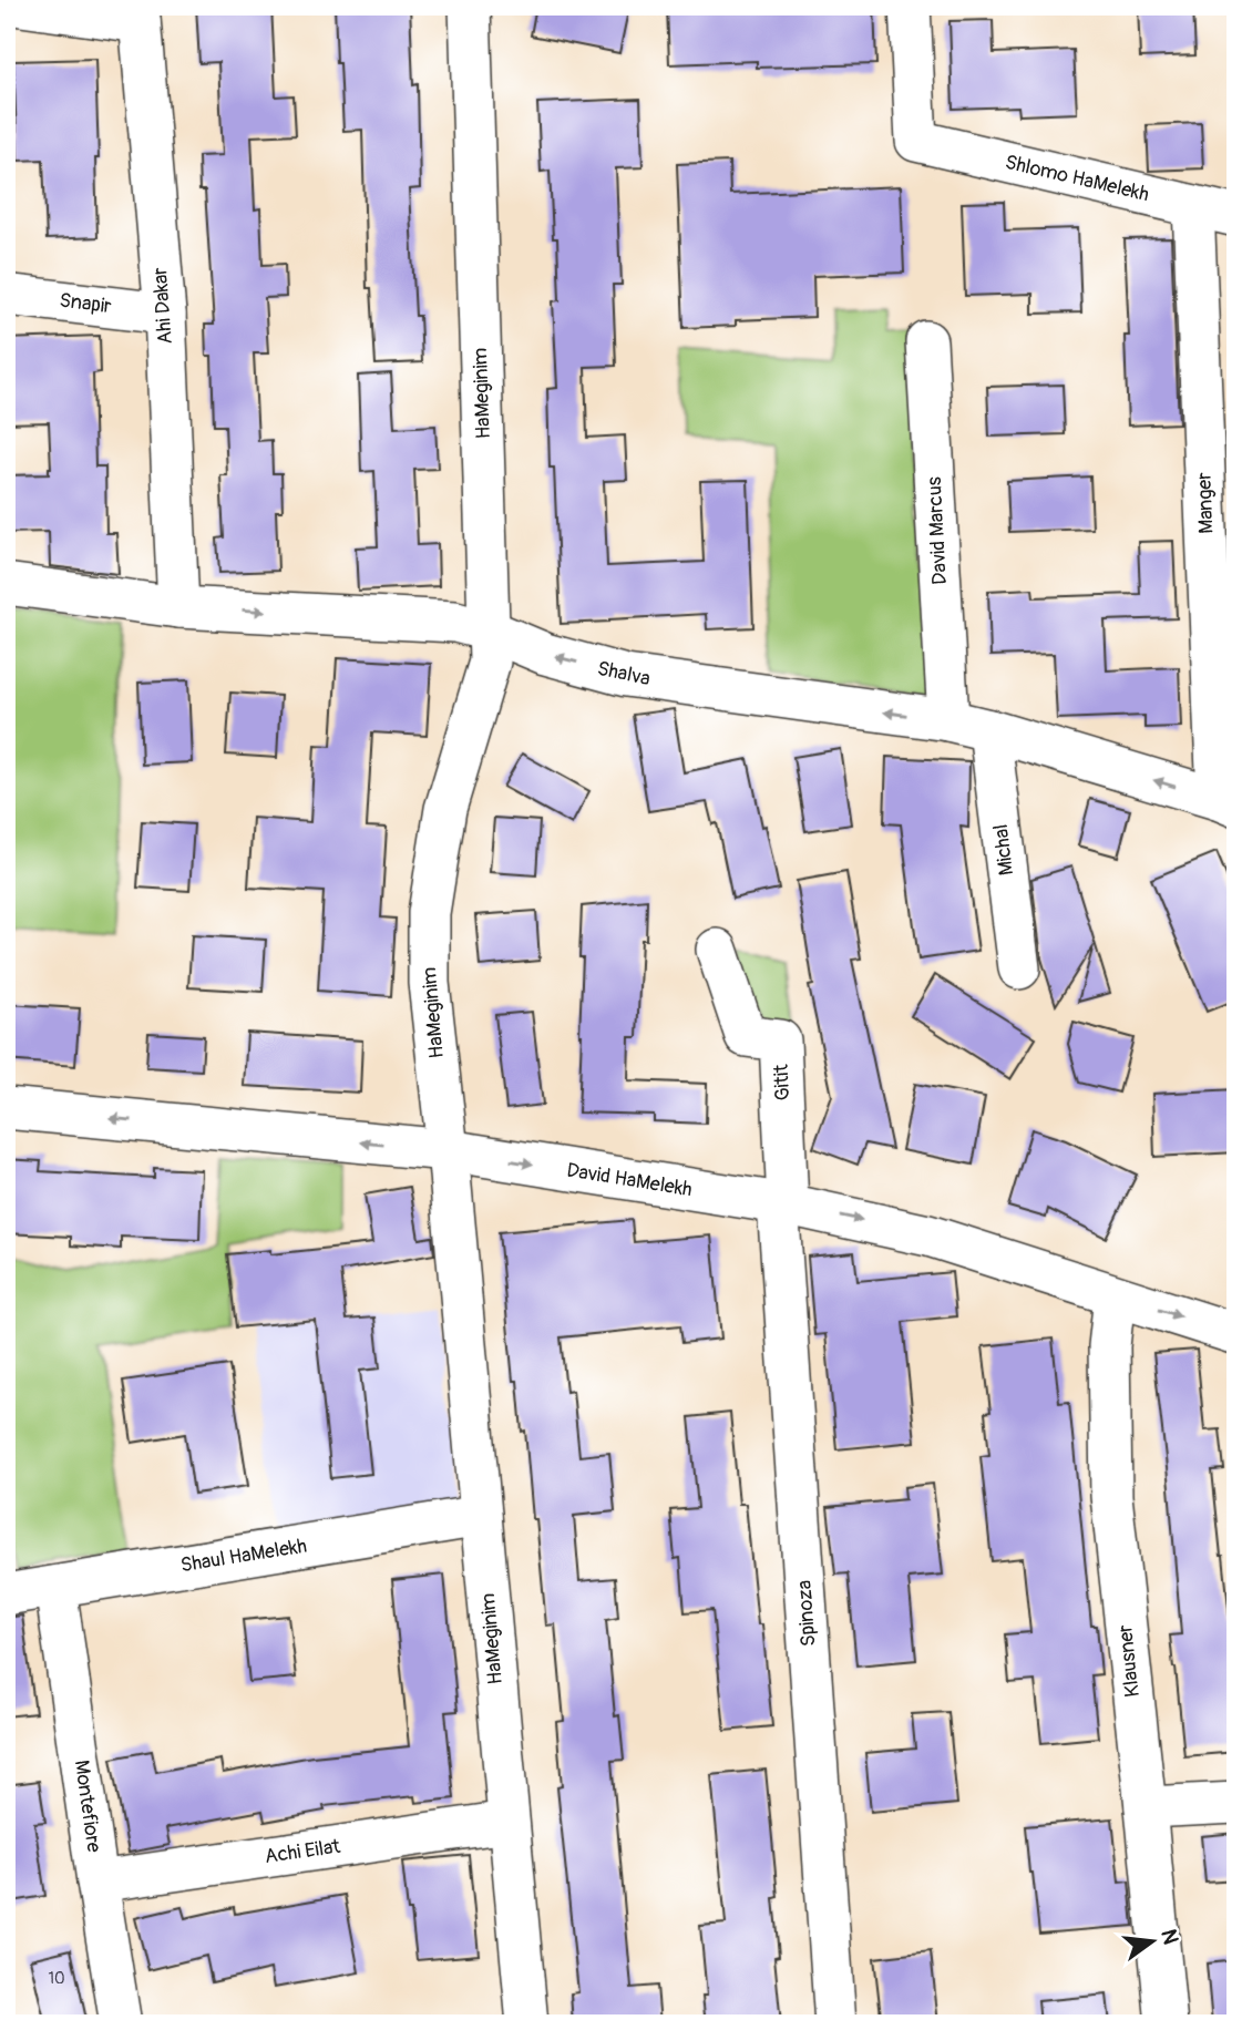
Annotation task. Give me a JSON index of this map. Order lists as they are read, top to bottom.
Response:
{
  "streets": {
    "street": [
      "Shlomo HaMelekh",
      "Snapir",
      "Ahi Dakar",
      "HaMeginim",
      "Manger",
      "David Marcus",
      "Shalva",
      "Michal",
      "Gitit",
      "David HaMelekh",
      "Shaul HaMelekh",
      "Spinoza",
      "Klausner",
      "Montefiore",
      "Achi Eilat"
    ]
  },
  "crossings": [
    ["Shlomo HaMelekh", "Manger"],
    ["Snapir", "Ahi Dakar"],
    ["Ahi Dakar", "Shalva"],
    ["HaMeginim", "Shalva"],
    ["HaMeginim", "David HaMelekh"],
    ["HaMeginim", "Shaul HaMelekh"],
    ["HaMeginim", "Achi Eilat"],
    ["Manger", "Shalva"],
    ["David Marcus", "Shalva"],
    ["Shalva", "Michal"],
    ["Gitit", "David HaMelekh"],
    ["Gitit", "Spinoza"],
    ["David HaMelekh", "Spinoza"],
    ["David HaMelekh", "Klausner"],
    ["Shaul HaMelekh", "Montefiore"],
    ["Montefiore", "Achi Eilat"]
  ],
  "house_numbers": ["10"],
  "north": "right"
}
